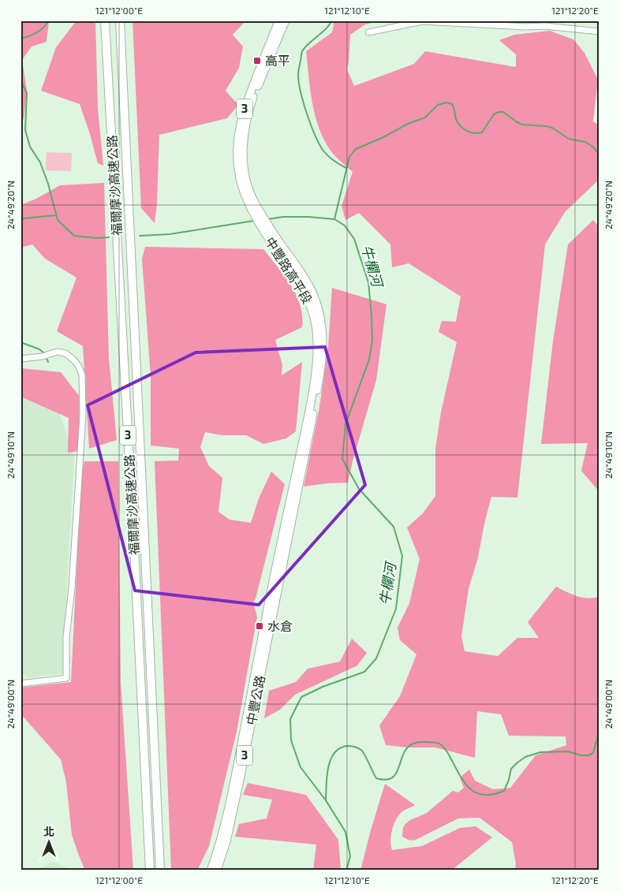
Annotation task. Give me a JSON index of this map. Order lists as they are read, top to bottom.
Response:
{
  "streets": {
    "highway": ["3", "福爾摩沙高速公路"],
    "main road": ["中豐路高平段", "中豐公路"]
  },
  "crossings": [
    ["中豐路高平段", "中豐公路"]
  ],
  "water": ["牛欄河"],
  "places": {
    "transit": ["高平", "水倉"]
  },
  "north": "top",
  "coordinates": [
    "121°12'00\"E",
    "121°12'10\"E",
    "121°12'20\"E",
    "24°49'20\"N",
    "24°49'10\"N",
    "24°49'00\"N"
  ]
}
